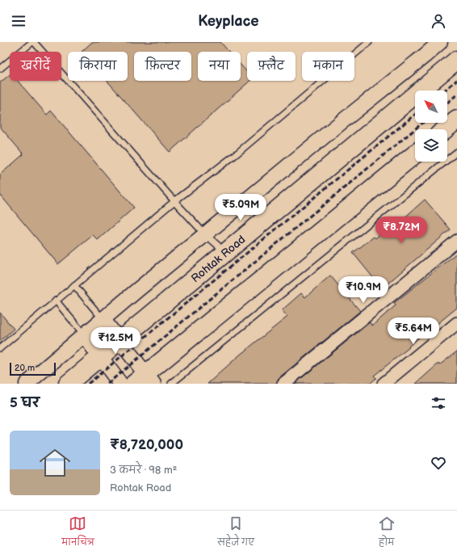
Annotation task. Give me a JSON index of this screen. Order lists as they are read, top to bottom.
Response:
{
  "streets": {
    "highway": ["Rohtak Road"]
  },
  "scale_bar": "20 m",
  "north": "top left",
  "page": {
    "header": "Keyplace",
    "chip": [
      "खरीदें",
      "किराया",
      "फ़िल्टर",
      "नया",
      "फ़्लैट",
      "मकान"
    ],
    "price": [
      "₹5.09M",
      "₹8.72M",
      "₹10.9M",
      "₹5.64M",
      "₹12.5M"
    ],
    "scale": "20 m",
    "heading": "5 घर",
    "list": [
      {
        "name": "₹8,720,000",
        "note": "3 कमरे · 98 m² · Rohtak Road"
      }
    ],
    "tabs": ["मानचित्र", "सहेजे गए", "होम"]
  }
}
